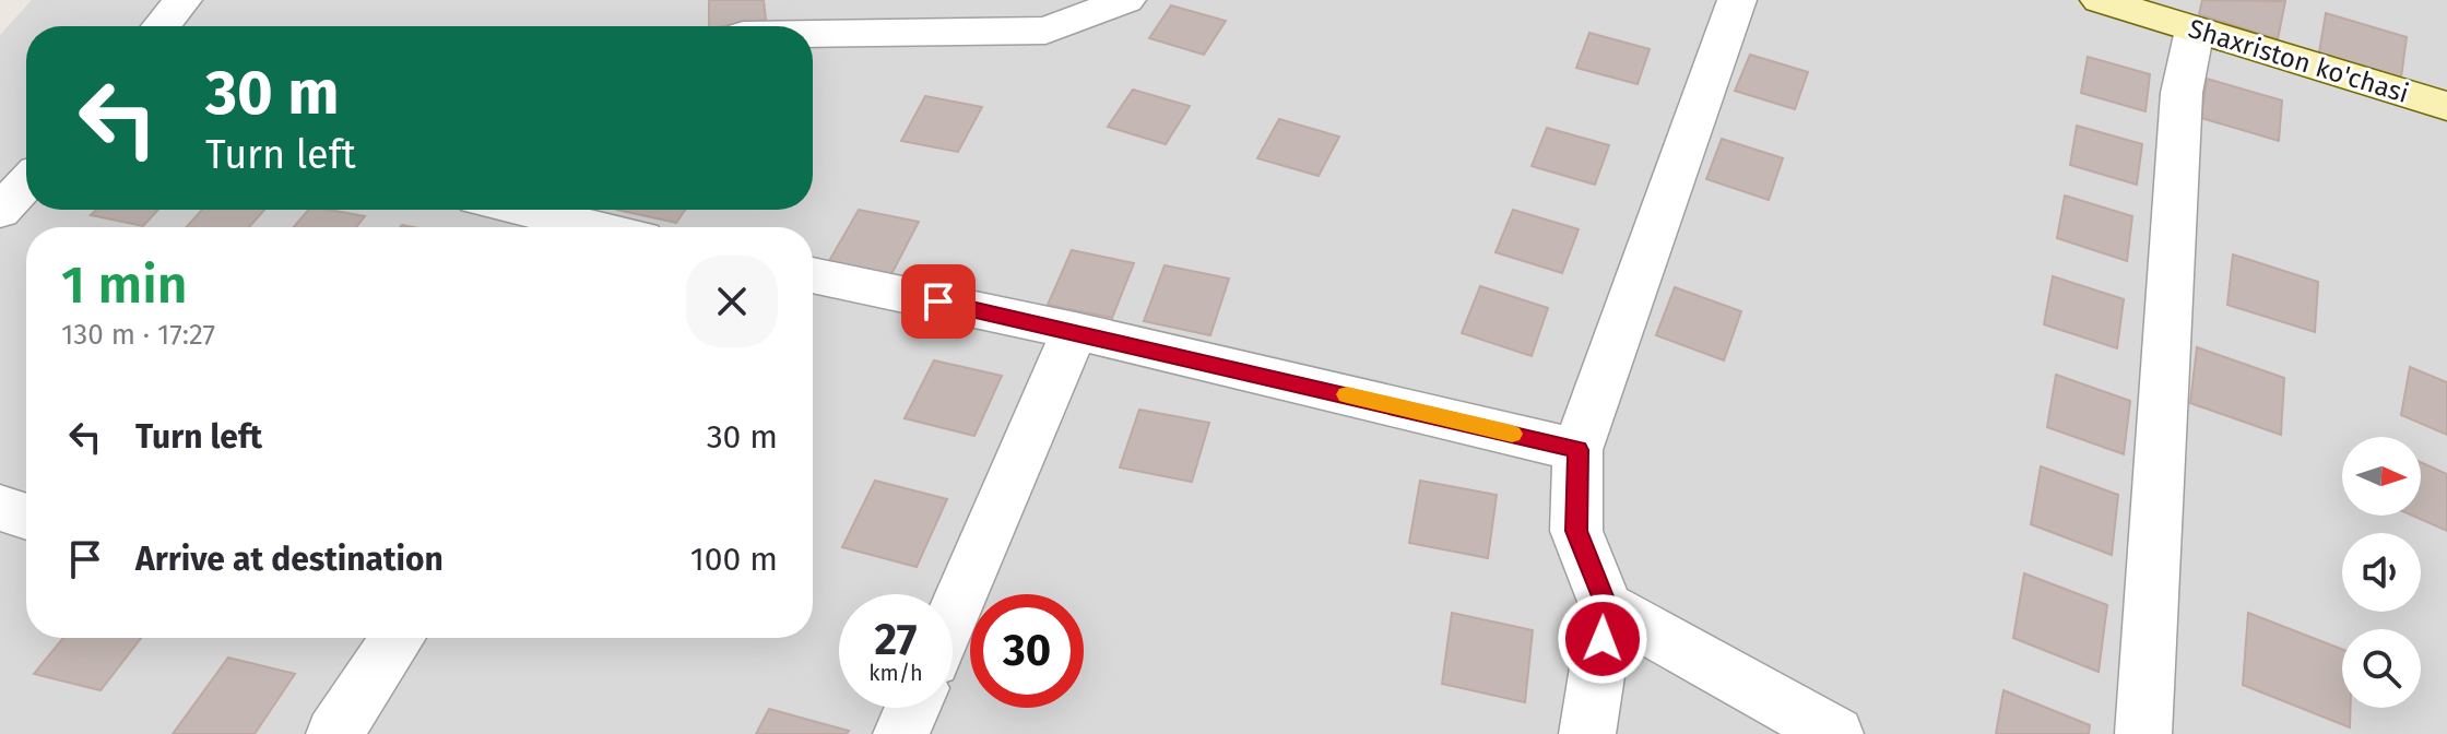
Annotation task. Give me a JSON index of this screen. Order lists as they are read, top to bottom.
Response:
{
  "streets": {
    "street": ["Shaxriston ko'chasi"]
  },
  "north": "right",
  "page": {
    "turn": ["30 m", "Turn left"],
    "heading": ["1 min", "130 m · 17:27"],
    "list": [
      {
        "name": "Turn left",
        "value": "30 m"
      },
      {
        "name": "Arrive at destination",
        "value": "100 m"
      }
    ],
    "speed": "27 km/h",
    "limit": "30"
  }
}
